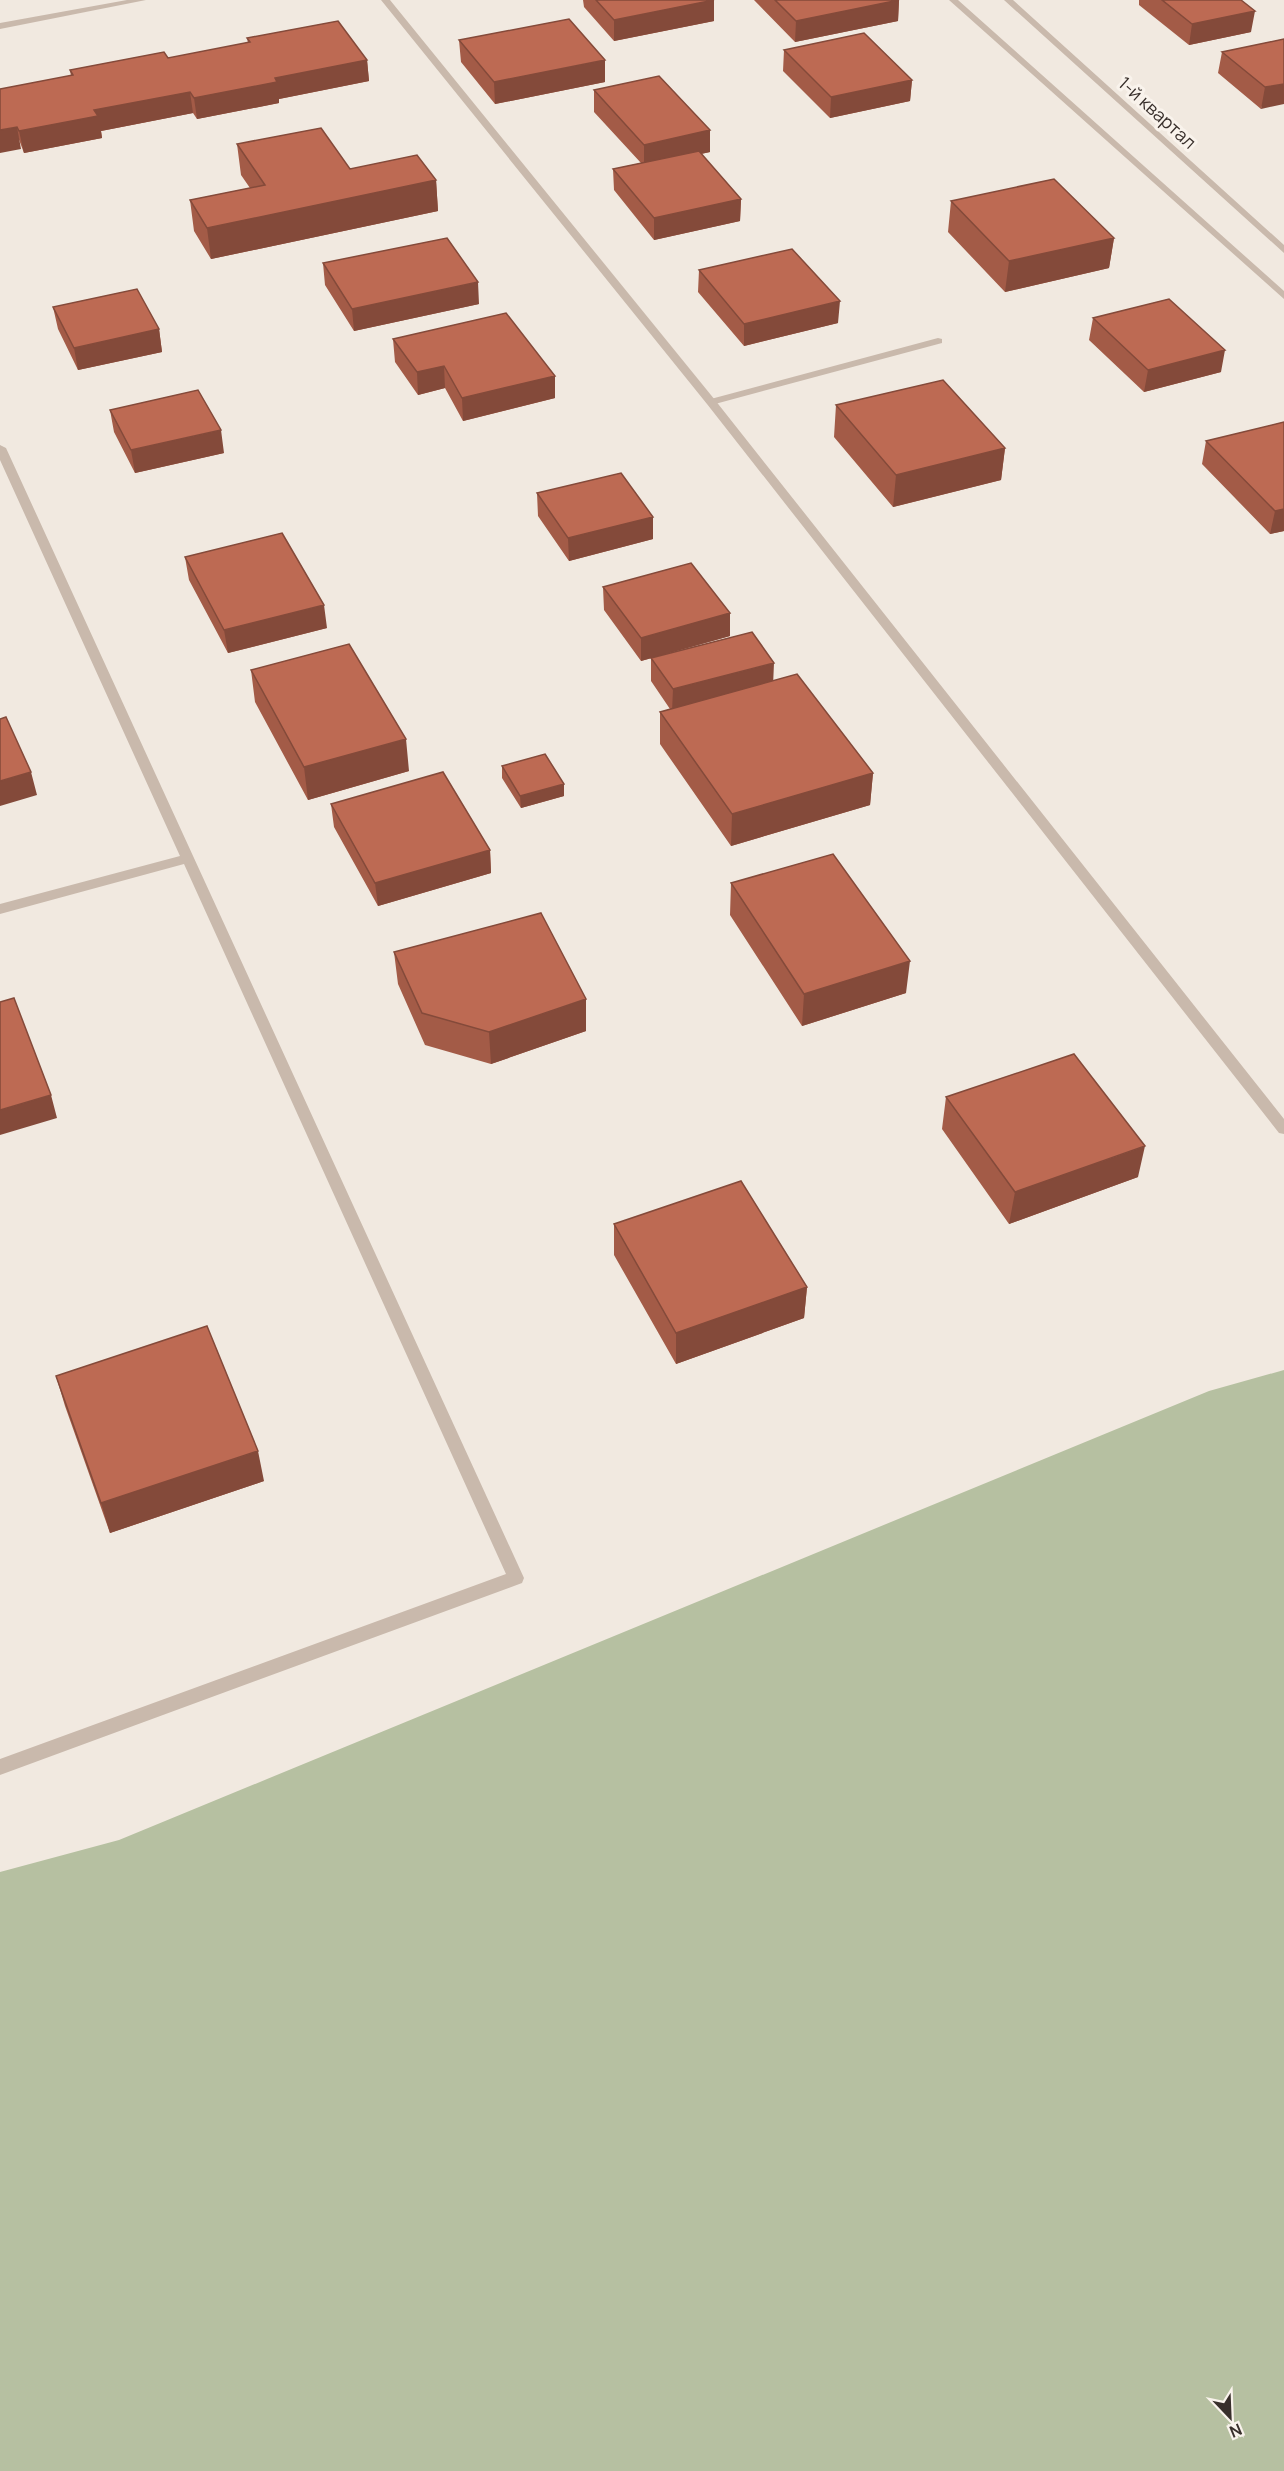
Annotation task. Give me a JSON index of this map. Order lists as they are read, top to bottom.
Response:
{
  "streets": {
    "street": ["1-й квартал"]
  },
  "north": "bottom right"
}
